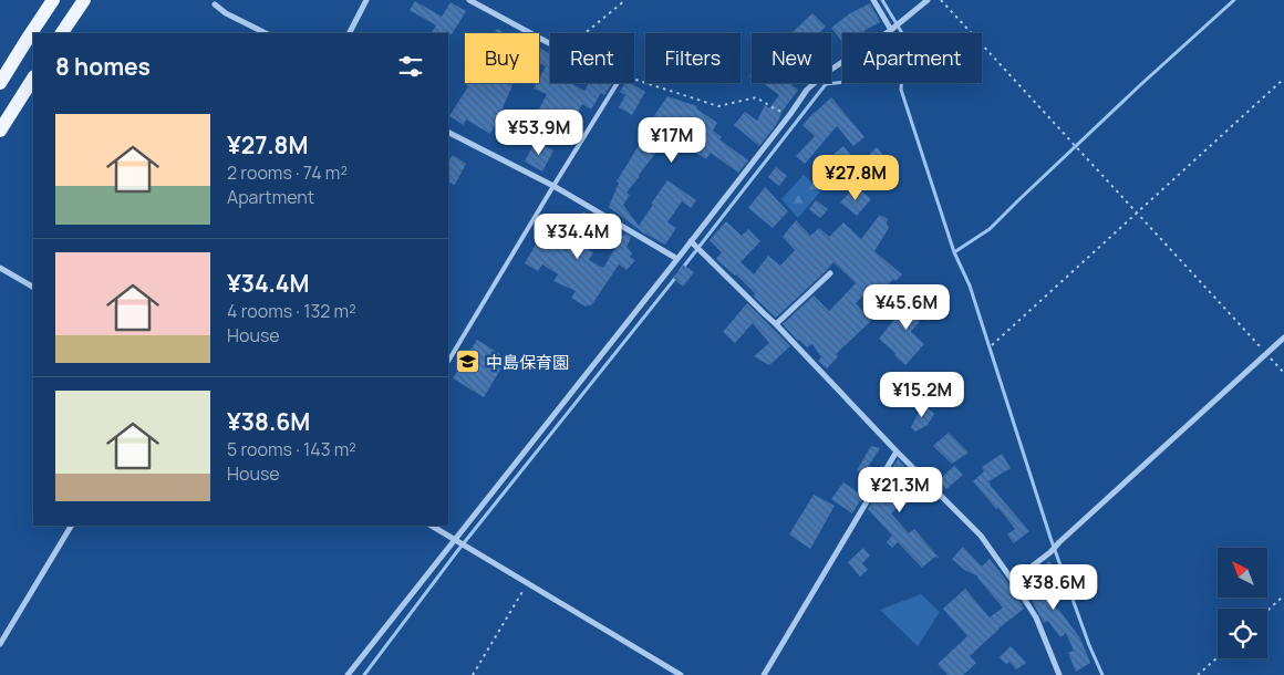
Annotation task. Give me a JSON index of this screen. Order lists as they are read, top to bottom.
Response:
{
  "places": {
    "school or university": ["中島保育園"]
  },
  "north": "top left",
  "page": {
    "chip": [
      "Buy",
      "Rent",
      "Filters",
      "New",
      "Apartment"
    ],
    "heading": "8 homes",
    "list": [
      {
        "name": "¥27.8M",
        "note": "2 rooms · 74 m² · Apartment"
      },
      {
        "name": "¥34.4M",
        "note": "4 rooms · 132 m² · House"
      },
      {
        "name": "¥38.6M",
        "note": "5 rooms · 143 m² · House"
      }
    ],
    "price": [
      "¥53.9M",
      "¥17M",
      "¥27.8M",
      "¥34.4M",
      "¥45.6M",
      "¥15.2M",
      "¥21.3M",
      "¥38.6M"
    ]
  }
}
